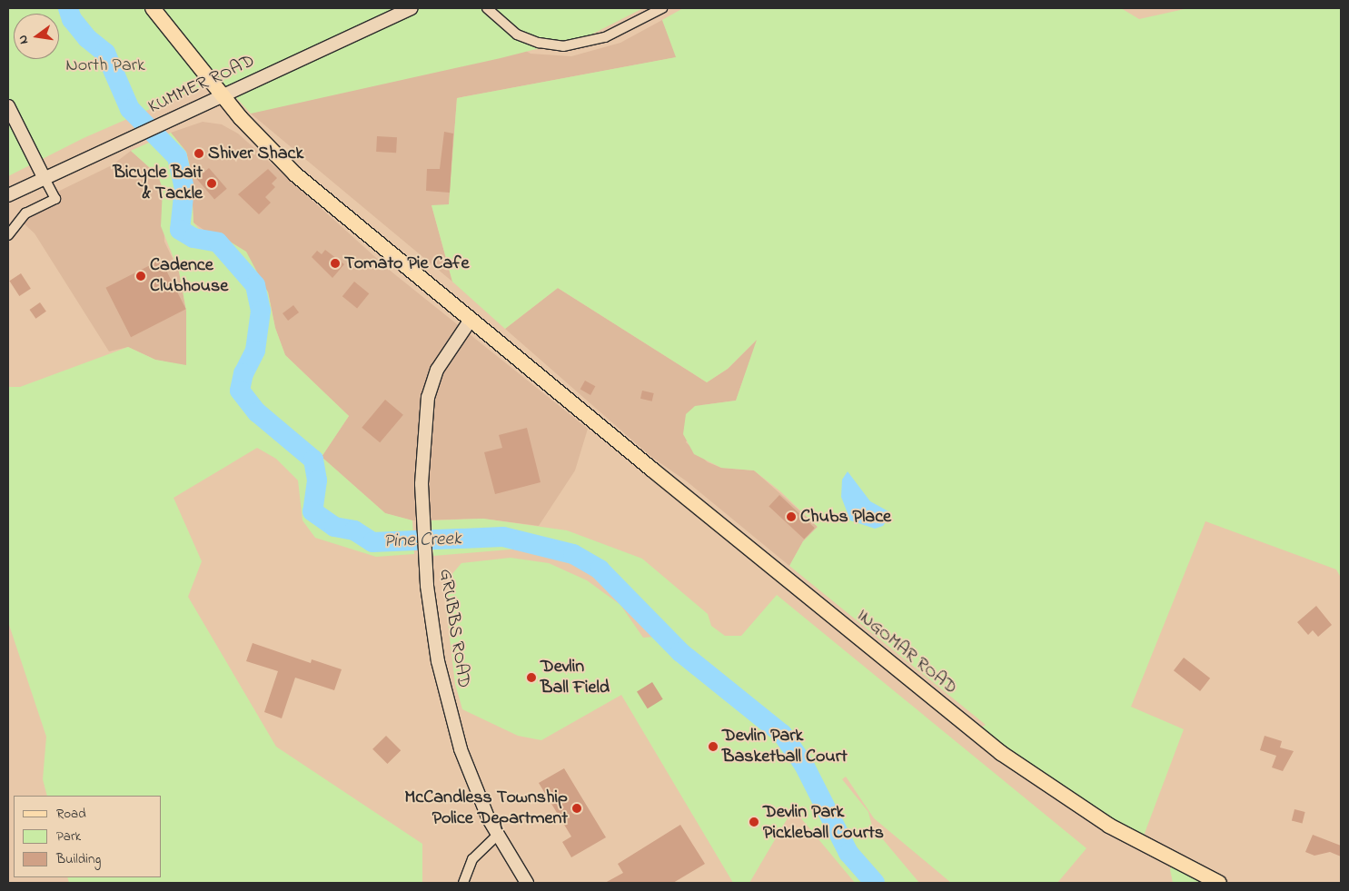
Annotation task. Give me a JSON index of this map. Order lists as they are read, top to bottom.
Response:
{
  "streets": {
    "main road": ["INGOMAR ROAD"],
    "street": ["KUMMER ROAD", "GRUBBS ROAD"]
  },
  "crossings": [
    ["KUMMER ROAD", "INGOMAR ROAD"],
    ["GRUBBS ROAD", "INGOMAR ROAD"]
  ],
  "water": ["Pine Creek"],
  "parks": ["North Park"],
  "places": [
    "Shiver Shack",
    "Bicycle Bait & Tackle",
    "Tomato Pie Cafe",
    "Cadence Clubhouse",
    "Chubs Place",
    "Devlin Ball Field",
    "Devlin Park Basketball Court",
    "McCandless Township Police Department",
    "Devlin Park Pickleball Courts"
  ],
  "legend": ["Road", "Park", "Building"],
  "north": "left"
}
